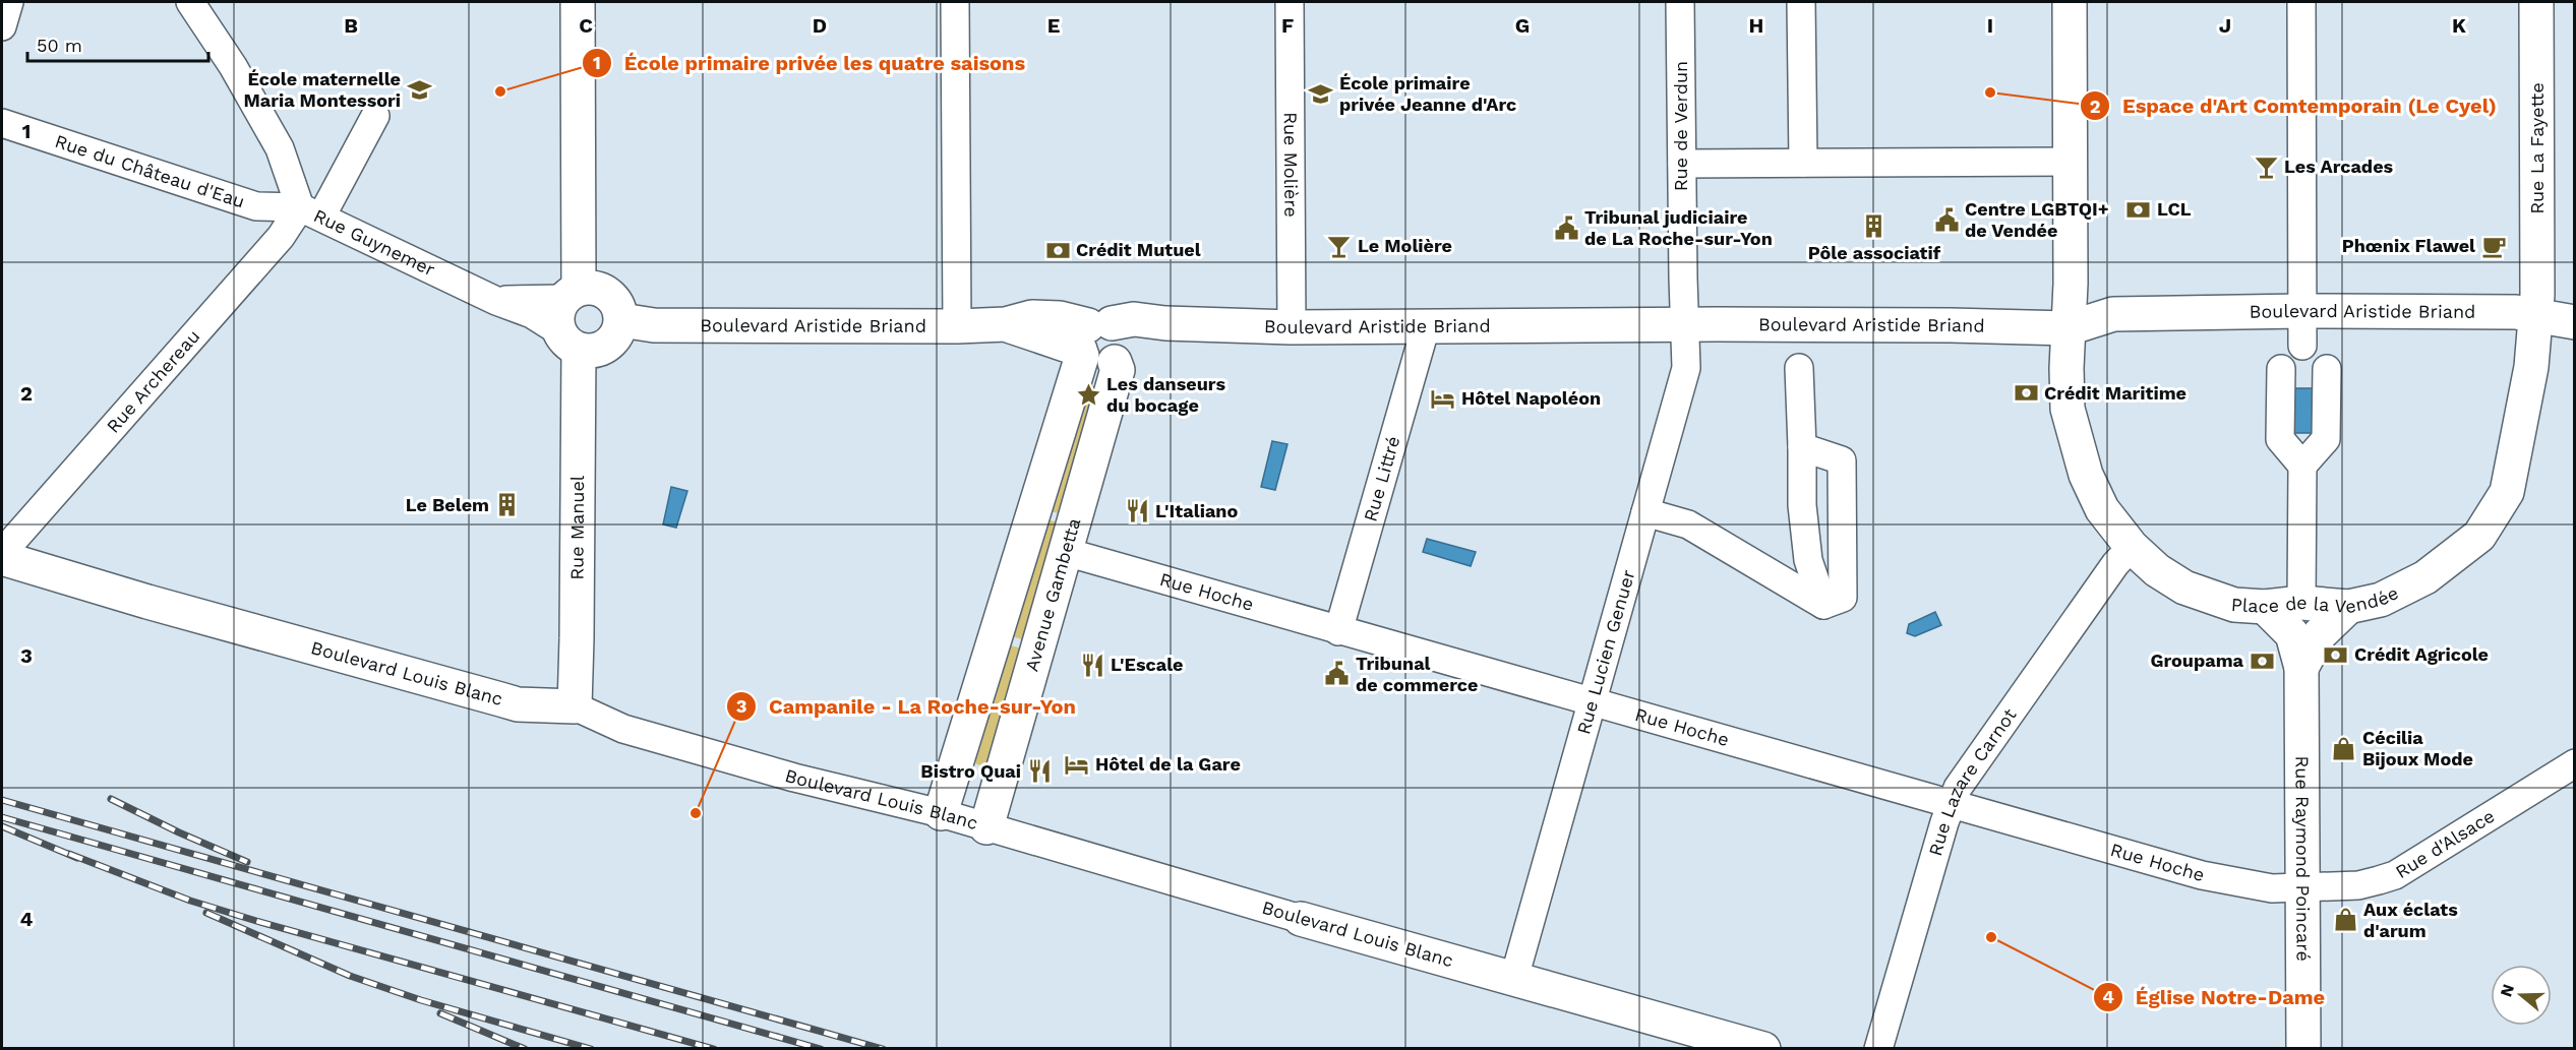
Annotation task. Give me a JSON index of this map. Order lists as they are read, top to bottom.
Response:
{
  "streets": {
    "main road": [
      "Rue La Fayette",
      "Boulevard Aristide Briand",
      "Rue Manuel",
      "Place de la Vendée",
      "Avenue Gambetta",
      "Boulevard Louis Blanc",
      "Rue Raymond Poincaré"
    ],
    "street": [
      "Rue de Verdun",
      "Rue Molière",
      "Rue du Château d'Eau",
      "Rue Guynemer",
      "Rue Archereau",
      "Rue Littré",
      "Rue Hoche",
      "Rue Lucien Genuer",
      "Rue Lazare Carnot",
      "Rue d'Alsace"
    ]
  },
  "crossings": [
    ["Rue de Verdun", "Boulevard Aristide Briand"],
    ["Rue de Verdun", "Rue Lucien Genuer"],
    ["Rue La Fayette", "Boulevard Aristide Briand"],
    ["Rue La Fayette", "Place de la Vendée"],
    ["Rue Molière", "Boulevard Aristide Briand"],
    ["Rue du Château d'Eau", "Rue Guynemer"],
    ["Rue du Château d'Eau", "Rue Archereau"],
    ["Rue Guynemer", "Boulevard Aristide Briand"],
    ["Rue Guynemer", "Rue Archereau"],
    ["Rue Guynemer", "Rue Manuel"],
    ["Boulevard Aristide Briand", "Rue Littré"],
    ["Boulevard Aristide Briand", "Rue Manuel"],
    ["Boulevard Aristide Briand", "Place de la Vendée"],
    ["Boulevard Aristide Briand", "Avenue Gambetta"],
    ["Boulevard Aristide Briand", "Rue Lucien Genuer"],
    ["Rue Littré", "Rue Hoche"],
    ["Rue Manuel", "Boulevard Louis Blanc"],
    ["Rue Hoche", "Avenue Gambetta"],
    ["Rue Hoche", "Rue Lucien Genuer"],
    ["Rue Hoche", "Rue Lazare Carnot"],
    ["Rue Hoche", "Rue d'Alsace"],
    ["Rue Hoche", "Rue Raymond Poincaré"],
    ["Place de la Vendée", "Rue Lazare Carnot"],
    ["Place de la Vendée", "Rue Raymond Poincaré"],
    ["Avenue Gambetta", "Boulevard Louis Blanc"],
    ["Rue Lucien Genuer", "Boulevard Louis Blanc"],
    ["Rue d'Alsace", "Rue Raymond Poincaré"]
  ],
  "places": {
    "school or university": ["École maternelle Maria Montessori", "École primaire privée Jeanne d'Arc"],
    "other": [
      "École primaire privée les quatre saisons",
      "Espace d'Art Comtemporain (Le Cyel)",
      "Campanile - La Roche-sur-Yon",
      "Église Notre-Dame"
    ],
    "bar": ["Les Arcades", "Le Molière"],
    "bank": [
      "LCL",
      "Crédit Mutuel",
      "Crédit Maritime",
      "Crédit Agricole",
      "Groupama"
    ],
    "public building": ["Centre LGBTQI+ de Vendée", "Tribunal judiciaire de La Roche-sur-Yon", "Tribunal de commerce"],
    "building": ["Pôle associatif", "Le Belem"],
    "cafe": ["Phœnix Flawel"],
    "place": ["Les danseurs du bocage"],
    "hotel": ["Hôtel Napoléon", "Hôtel de la Gare"],
    "restaurant": ["L'Italiano", "L'Escale", "Bistro Quai"],
    "shop": ["Cécilia Bijoux Mode", "Aux éclats d'arum"]
  },
  "scale_bar": "50 m",
  "north": "left",
  "grid": {
    "columns": [
      "B",
      "C",
      "D",
      "E",
      "F",
      "G",
      "H",
      "I",
      "J",
      "K"
    ],
    "rows": [
      "1",
      "2",
      "3",
      "4"
    ]
  }
}
